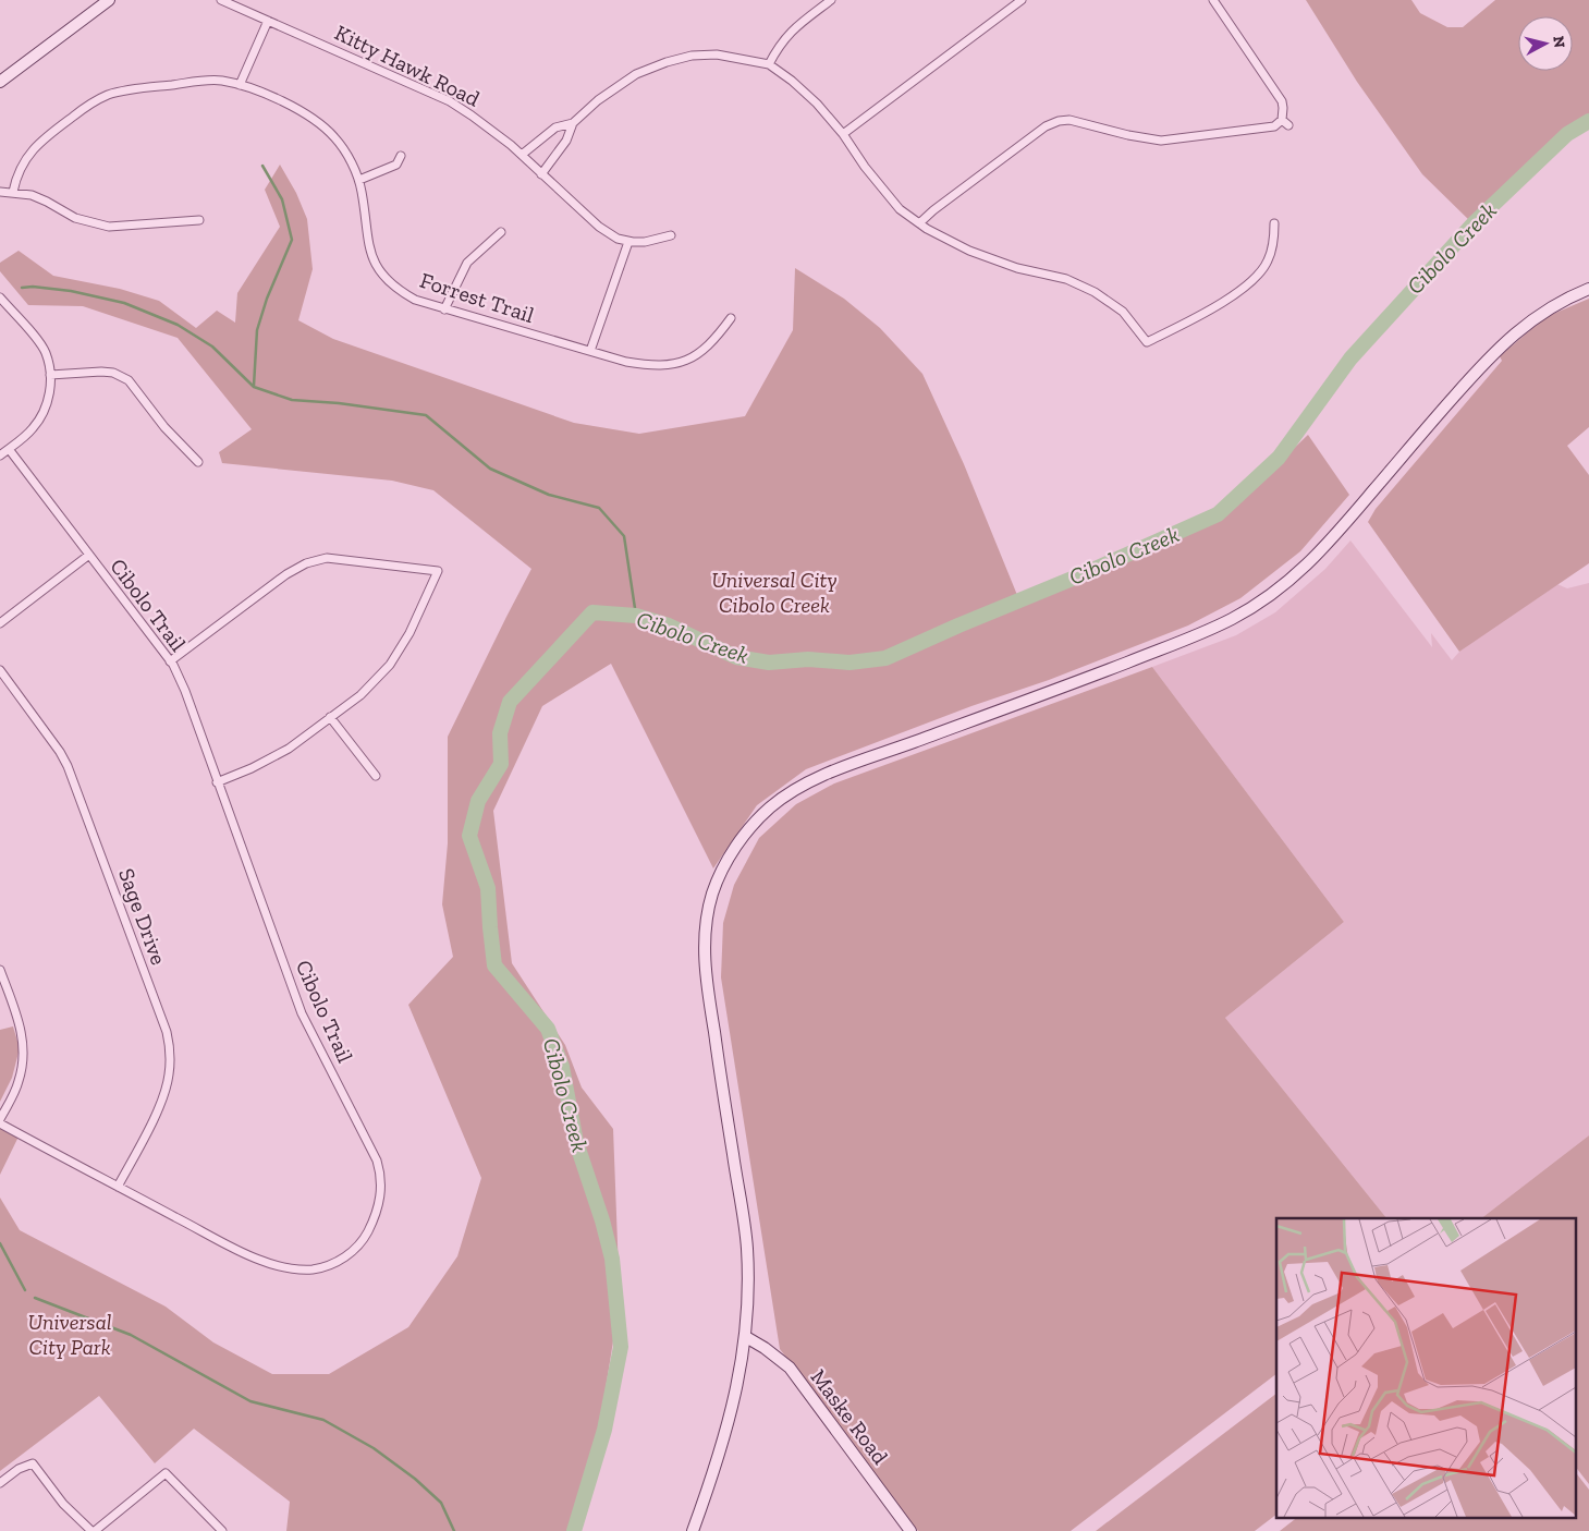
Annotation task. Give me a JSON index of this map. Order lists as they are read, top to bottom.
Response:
{
  "streets": {
    "main road": ["Maske Road"],
    "street": [
      "Kitty Hawk Road",
      "Forrest Trail",
      "Cibolo Trail",
      "Sage Drive"
    ]
  },
  "crossings": [
    ["Cibolo Trail", "Sage Drive"]
  ],
  "water": ["Cibolo Creek"],
  "parks": ["Universal City Cibolo Creek", "Universal City Park"],
  "north": "right"
}
